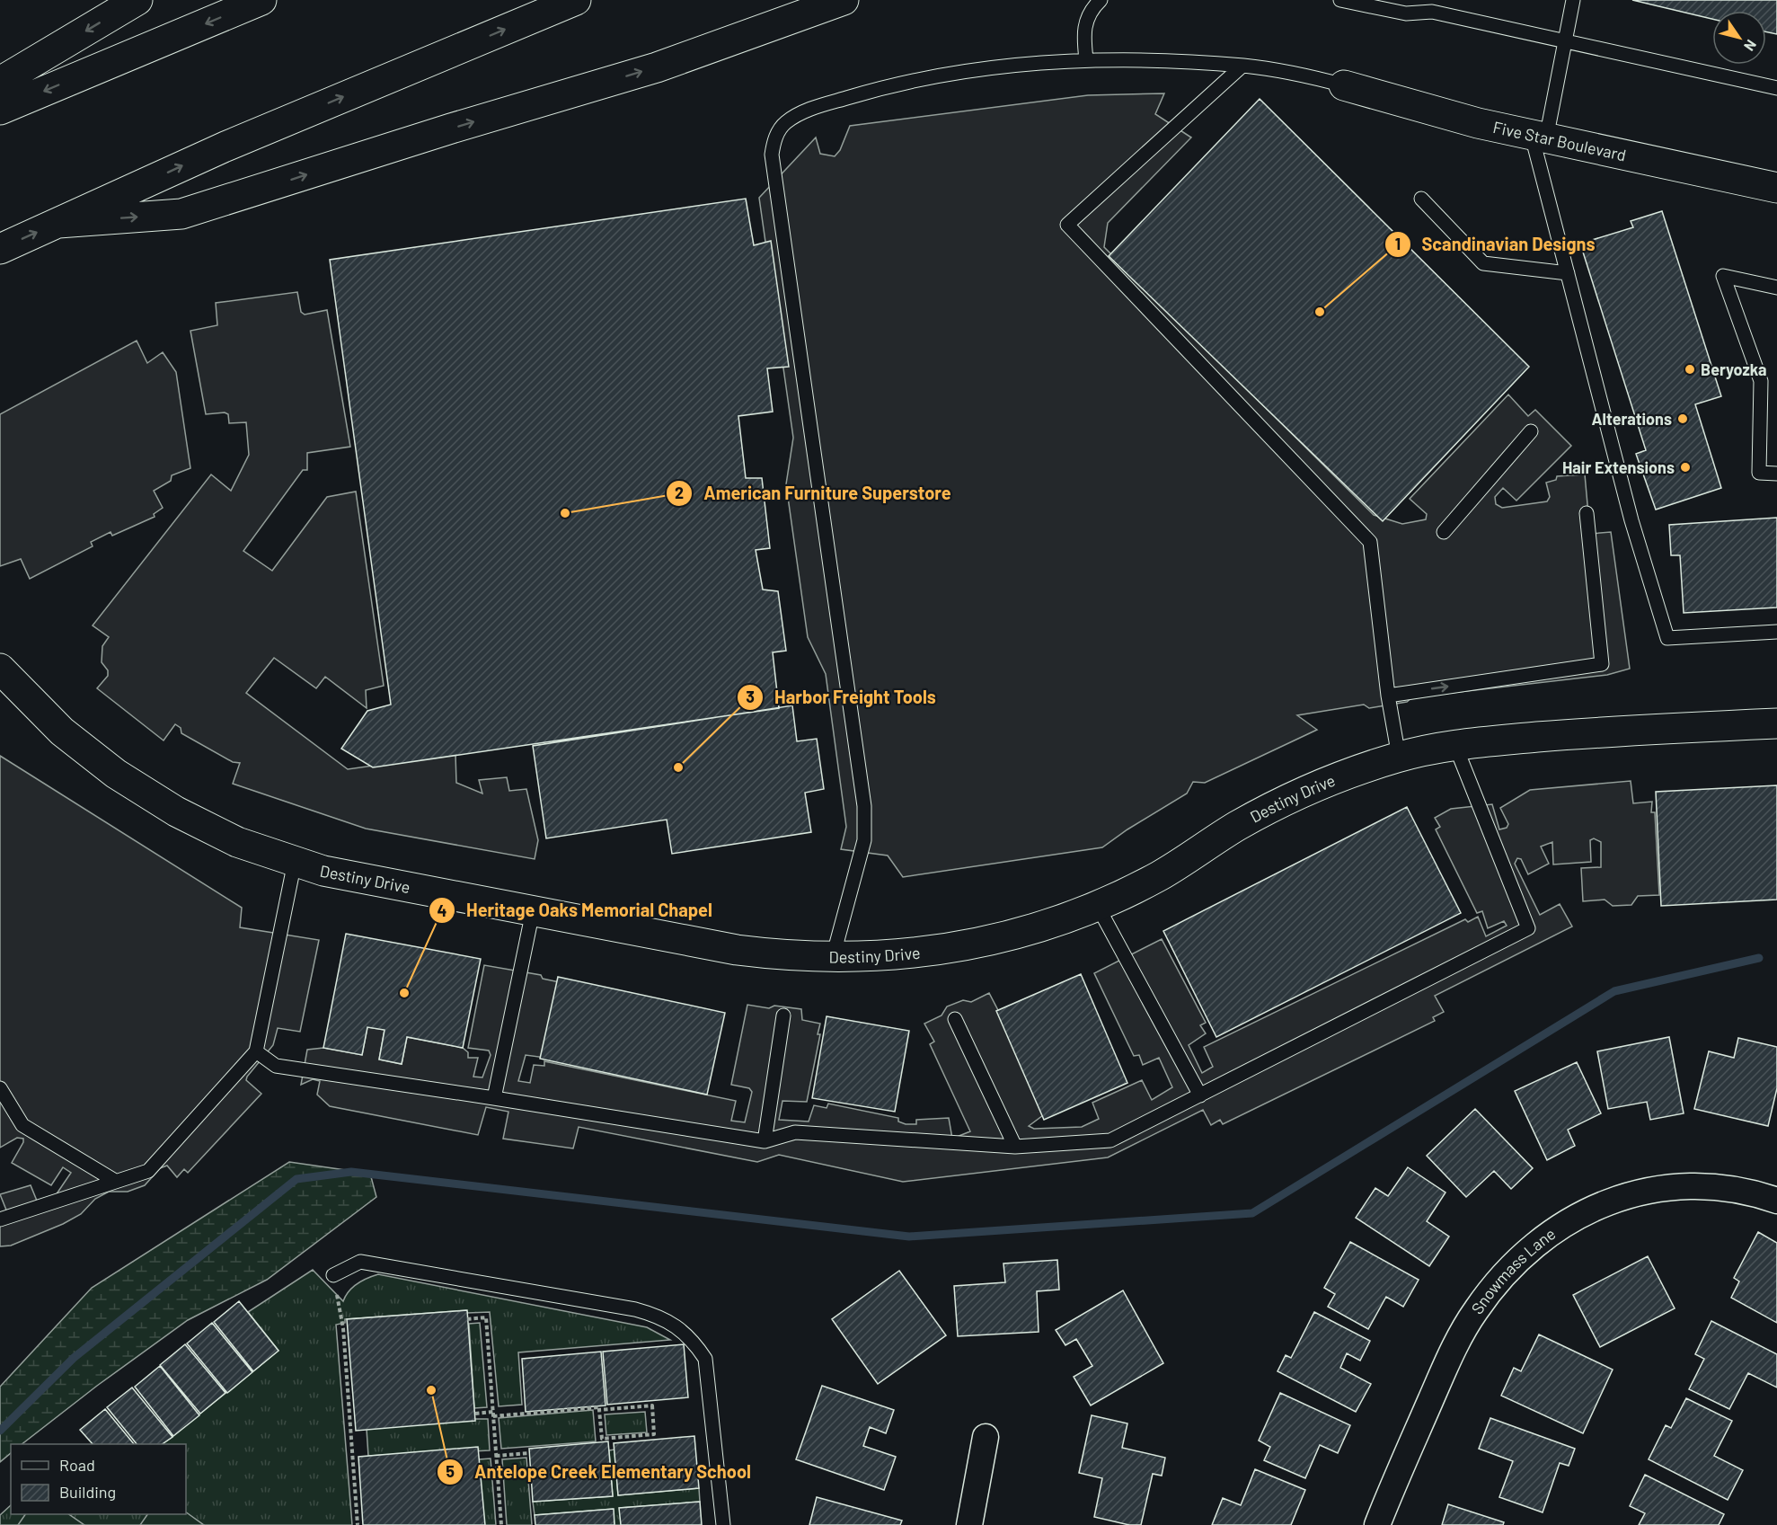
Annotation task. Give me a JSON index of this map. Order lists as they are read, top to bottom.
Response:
{
  "streets": {
    "main road": ["Five Star Boulevard", "Destiny Drive"],
    "street": ["Snowmass Lane"]
  },
  "places": [
    "Scandinavian Designs",
    "Beryozka",
    "Alterations",
    "Hair Extensions",
    "American Furniture Superstore",
    "Harbor Freight Tools",
    "Heritage Oaks Memorial Chapel",
    "Antelope Creek Elementary School"
  ],
  "legend": ["Road", "Building"],
  "north": "bottom right"
}
